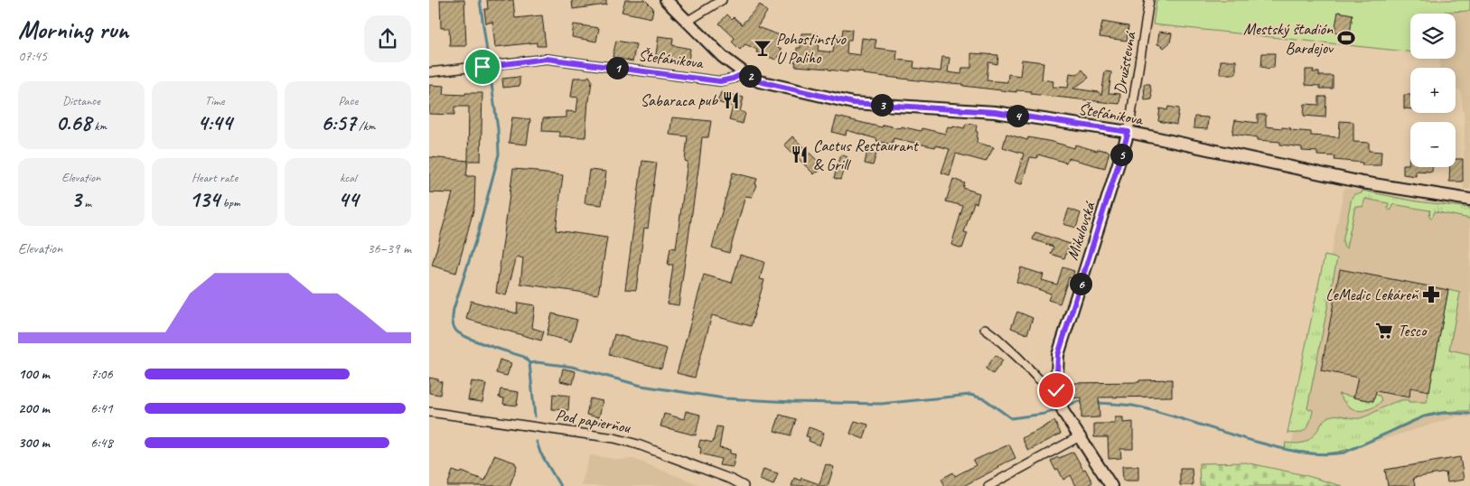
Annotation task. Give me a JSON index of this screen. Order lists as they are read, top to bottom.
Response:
{
  "streets": {
    "street": [
      "Štefánikova",
      "Družstevná",
      "Mikulovská",
      "Pod papierňou"
    ]
  },
  "crossings": [
    ["Štefánikova", "Družstevná"],
    ["Štefánikova", "Mikulovská"],
    ["Družstevná", "Mikulovská"]
  ],
  "places": {
    "sports": ["Mestský štadión Bardejov"],
    "bar": ["Pohostinstvo U Paliho"],
    "restaurant": ["Sabaraca pub", "Cactus Restaurant & Grill"],
    "pharmacy": ["LeMedic Lekáreň"],
    "supermarket": ["Tesco"]
  },
  "page": {
    "heading": ["Morning run", "07:45"],
    "map_buttons": ["+", "−"],
    "pins": [
      "1",
      "2",
      "3",
      "4",
      "5",
      "6"
    ],
    "stats": [
      ["Distance", "0.68 km"],
      ["Time", "4:44"],
      ["Pace", "6:57 /km"],
      ["Elevation", "3 m"],
      ["Heart rate", "134 bpm"],
      ["kcal", "44"]
    ],
    "chart": ["Elevation", "36–39 m"],
    "list": [
      {
        "name": "100 m",
        "note": "7:06"
      },
      {
        "name": "200 m",
        "note": "6:41"
      },
      {
        "name": "300 m",
        "note": "6:48"
      }
    ]
  }
}
